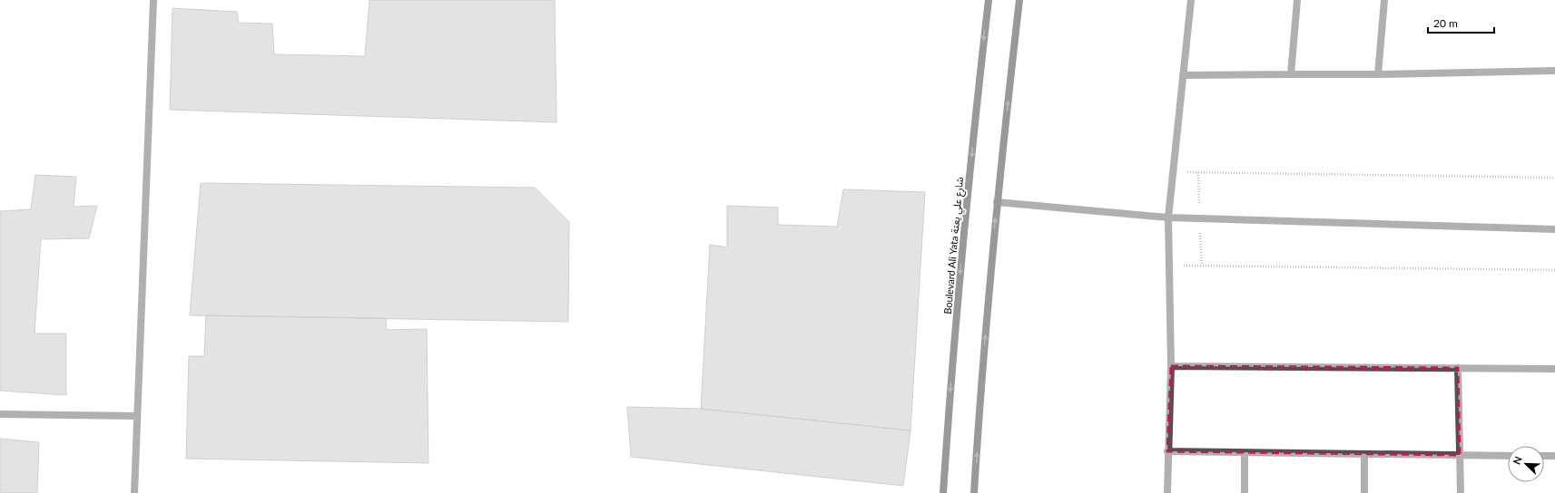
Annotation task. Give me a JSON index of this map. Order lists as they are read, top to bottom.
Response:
{
  "streets": {
    "street": ["Boulevard Ali Yata شارع علي يعتة"]
  },
  "scale_bar": "20 m",
  "north": "top left"
}
